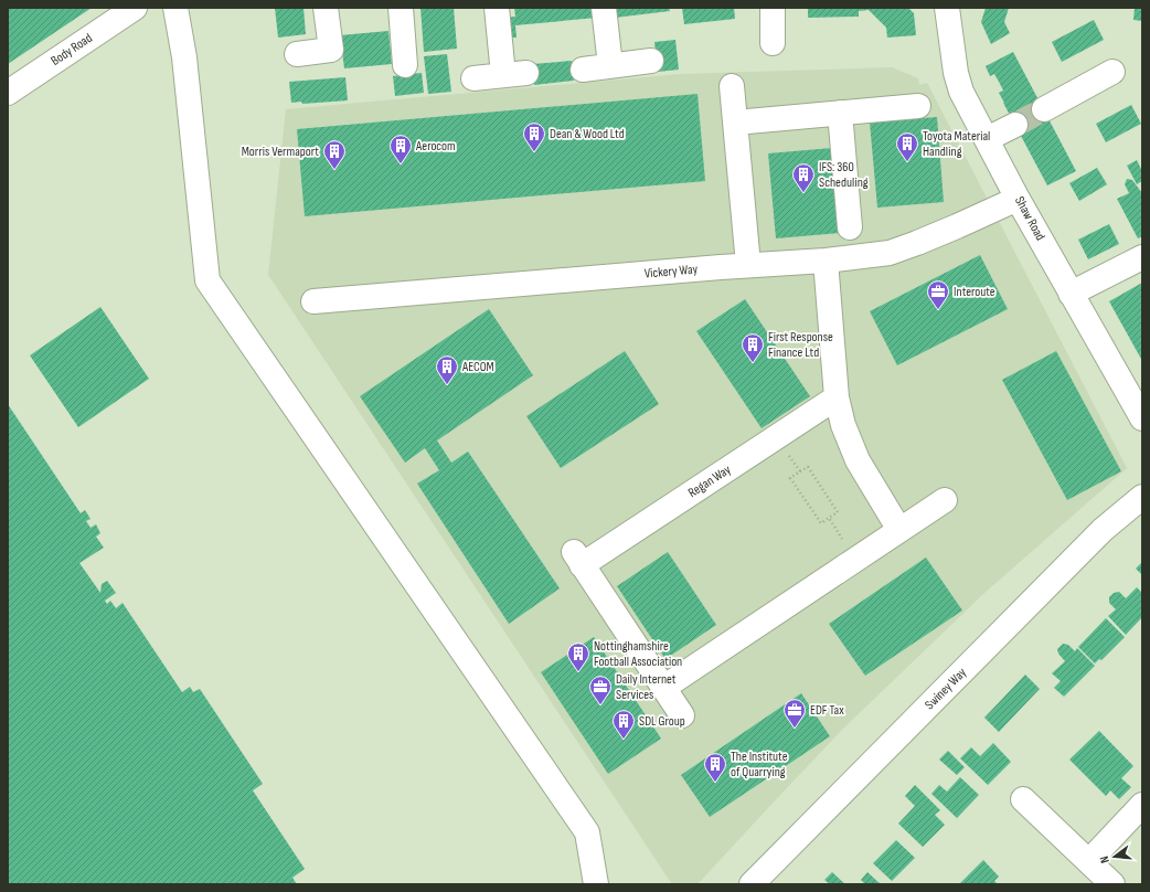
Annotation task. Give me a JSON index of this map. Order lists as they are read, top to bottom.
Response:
{
  "streets": {
    "street": [
      "Body Road",
      "Shaw Road",
      "Vickery Way",
      "Regan Way",
      "Swiney Way"
    ]
  },
  "crossings": [
    ["Shaw Road", "Vickery Way"]
  ],
  "places": {
    "building": [
      "Dean & Wood Ltd",
      "Toyota Material Handling",
      "Aerocom",
      "Morris Vermaport",
      "IFS: 360 Scheduling",
      "First Response Finance Ltd",
      "AECOM",
      "Nottinghamshire Football Association",
      "SDL Group",
      "The Institute of Quarrying"
    ],
    "office": ["Interoute", "Daily Internet Services", "EDF Tax"]
  },
  "north": "left"
}
